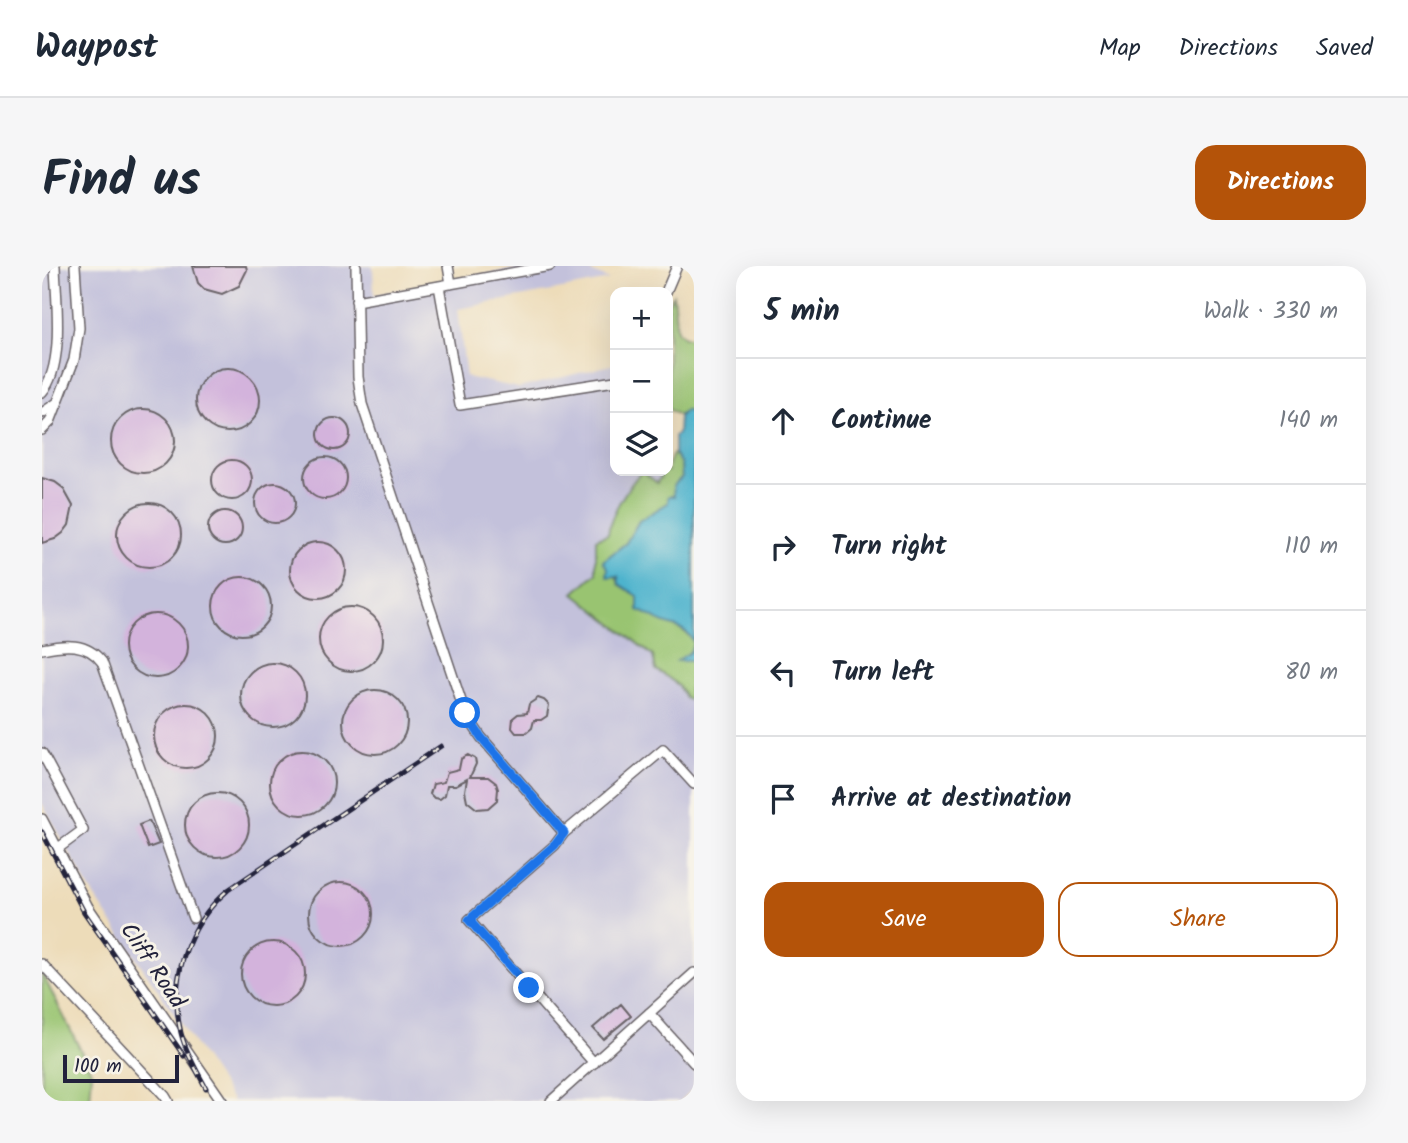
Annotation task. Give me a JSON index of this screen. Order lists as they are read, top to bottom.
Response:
{
  "streets": {
    "lane": ["Cliff Road"]
  },
  "scale_bar": "100 m",
  "page": {
    "header": "Waypost",
    "nav": ["Map", "Directions", "Saved"],
    "title": "Find us",
    "buttons": [
      "Directions",
      ["Save", "Share"]
    ],
    "heading": ["5 min", "Walk · 330 m"],
    "map_buttons": ["+", "−"],
    "list": [
      ["Continue", "140 m"],
      ["Turn right", "110 m"],
      ["Turn left", "80 m"],
      "Arrive at destination"
    ],
    "scale": "100 m"
  }
}
